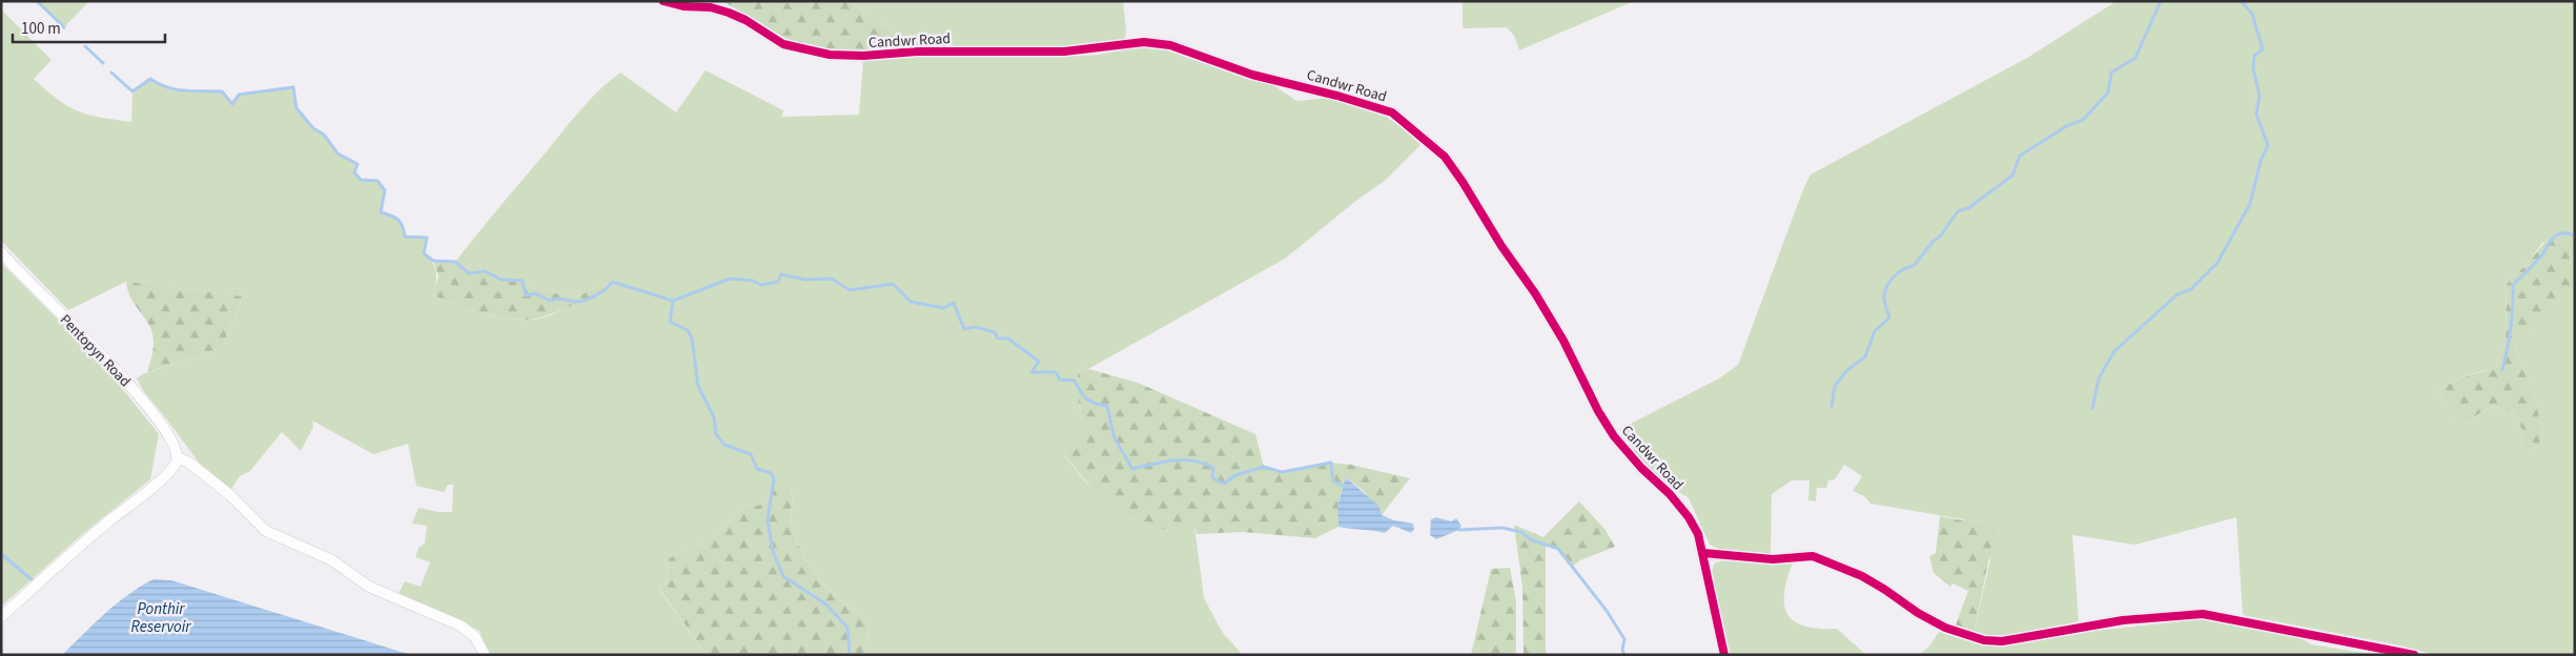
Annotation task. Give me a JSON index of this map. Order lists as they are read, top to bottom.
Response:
{
  "streets": {
    "street": ["Candwr Road", "Pentopyn Road"]
  },
  "water": ["Ponthir Reservoir"],
  "scale_bar": "100 m"
}
